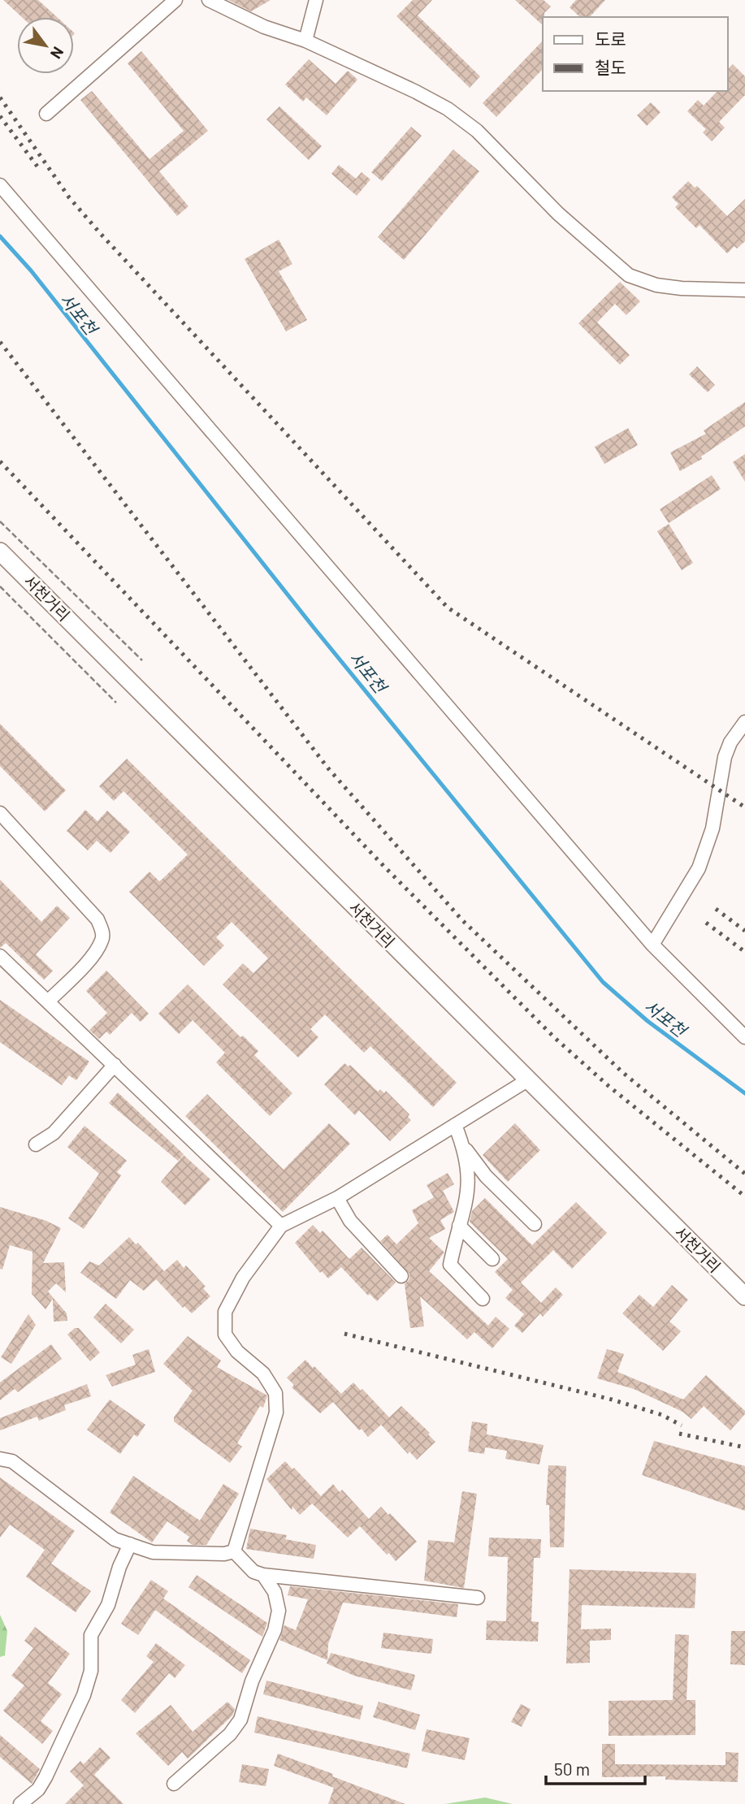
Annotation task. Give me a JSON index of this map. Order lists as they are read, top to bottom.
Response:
{
  "streets": {
    "main road": ["서천거리"]
  },
  "water": ["서포천"],
  "legend": ["도로", "철도"],
  "scale_bar": "50 m",
  "north": "bottom right"
}
